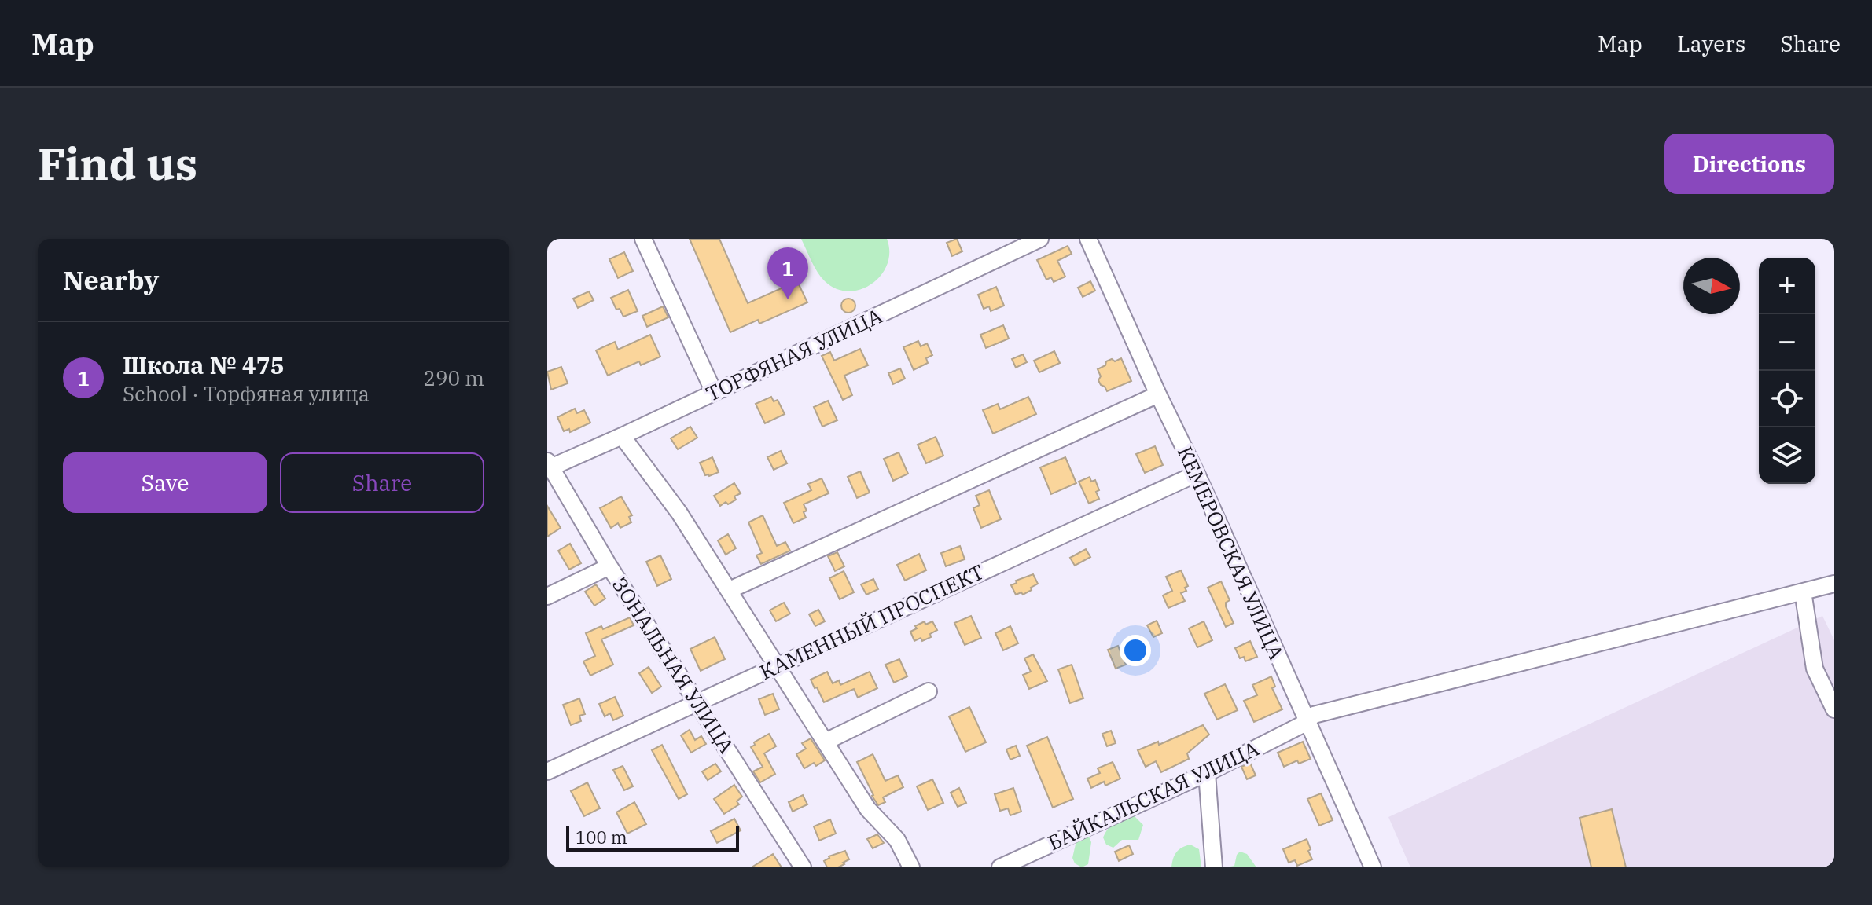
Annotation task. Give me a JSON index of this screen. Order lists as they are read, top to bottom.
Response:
{
  "streets": {
    "street": [
      "ТОРФЯНАЯ УЛИЦА",
      "КЕМЕРОВСКАЯ УЛИЦА",
      "КАМЕННЫЙ ПРОСПЕКТ",
      "ЗОНАЛЬНАЯ УЛИЦА",
      "БАЙКАЛЬСКАЯ УЛИЦА"
    ]
  },
  "crossings": [
    ["ТОРФЯНАЯ УЛИЦА", "ЗОНАЛЬНАЯ УЛИЦА"],
    ["КЕМЕРОВСКАЯ УЛИЦА", "КАМЕННЫЙ ПРОСПЕКТ"],
    ["КЕМЕРОВСКАЯ УЛИЦА", "БАЙКАЛЬСКАЯ УЛИЦА"],
    ["КАМЕННЫЙ ПРОСПЕКТ", "ЗОНАЛЬНАЯ УЛИЦА"]
  ],
  "scale_bar": "100 m",
  "north": "right",
  "page": {
    "header": "Map",
    "nav": ["Map", "Layers", "Share"],
    "buttons": [
      "Directions",
      ["Save", "Share"]
    ],
    "title": "Find us",
    "heading": "Nearby",
    "pins": "1",
    "map_buttons": ["+", "−"],
    "list": [
      {
        "mark": "1",
        "name": "Школа № 475",
        "note": "School · Торфяная улица",
        "value": "290 m"
      }
    ],
    "scale": "100 m"
  }
}
